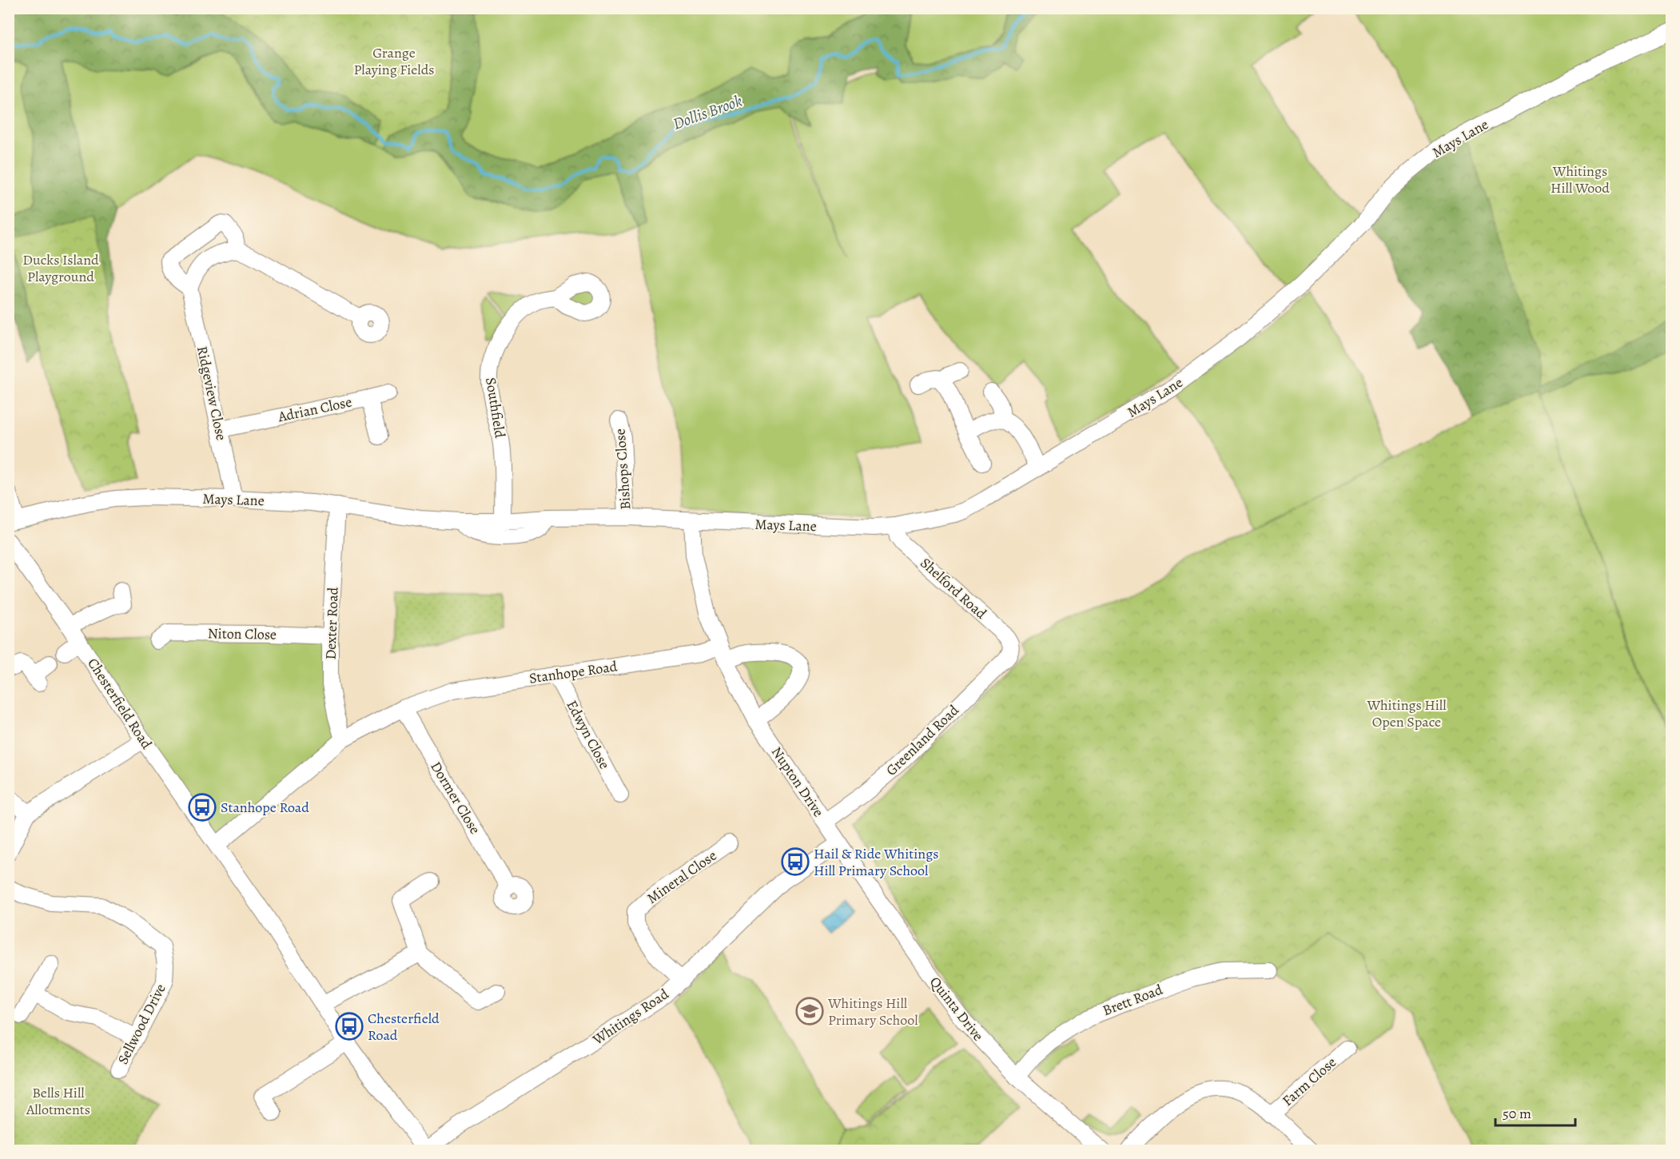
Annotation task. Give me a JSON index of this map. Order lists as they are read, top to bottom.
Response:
{
  "streets": {
    "street": [
      "Mays Lane",
      "Ridgeview Close",
      "Southfield",
      "Adrian Close",
      "Bishops Close",
      "Shelford Road",
      "Dexter Road",
      "Niton Close",
      "Stanhope Road",
      "Chesterfield Road",
      "Edwyn Close",
      "Greenland Road",
      "Nupton Drive",
      "Dormer Close",
      "Mineral Close",
      "Brett Road",
      "Quinta Drive",
      "Whitings Road",
      "Sellwood Drive",
      "Farm Close"
    ]
  },
  "crossings": [
    ["Mays Lane", "Ridgeview Close"],
    ["Mays Lane", "Southfield"],
    ["Mays Lane", "Bishops Close"],
    ["Mays Lane", "Shelford Road"],
    ["Mays Lane", "Dexter Road"],
    ["Mays Lane", "Nupton Drive"],
    ["Ridgeview Close", "Adrian Close"],
    ["Shelford Road", "Greenland Road"],
    ["Dexter Road", "Niton Close"],
    ["Dexter Road", "Stanhope Road"],
    ["Stanhope Road", "Chesterfield Road"],
    ["Stanhope Road", "Edwyn Close"],
    ["Stanhope Road", "Nupton Drive"],
    ["Stanhope Road", "Dormer Close"],
    ["Chesterfield Road", "Whitings Road"],
    ["Greenland Road", "Nupton Drive"],
    ["Nupton Drive", "Quinta Drive"],
    ["Nupton Drive", "Whitings Road"],
    ["Mineral Close", "Whitings Road"],
    ["Brett Road", "Quinta Drive"],
    ["Quinta Drive", "Whitings Road"]
  ],
  "water": ["Dollis Brook"],
  "parks": [
    "Grange Playing Fields",
    "Whitings Hill Wood",
    "Ducks Island Playground",
    "Whitings Hill Open Space",
    "Bells Hill Allotments"
  ],
  "places": {
    "bus stop": ["Stanhope Road", "Hail & Ride Whitings Hill Primary School", "Chesterfield Road"],
    "school or university": ["Whitings Hill Primary School"]
  },
  "scale_bar": "50 m"
}
